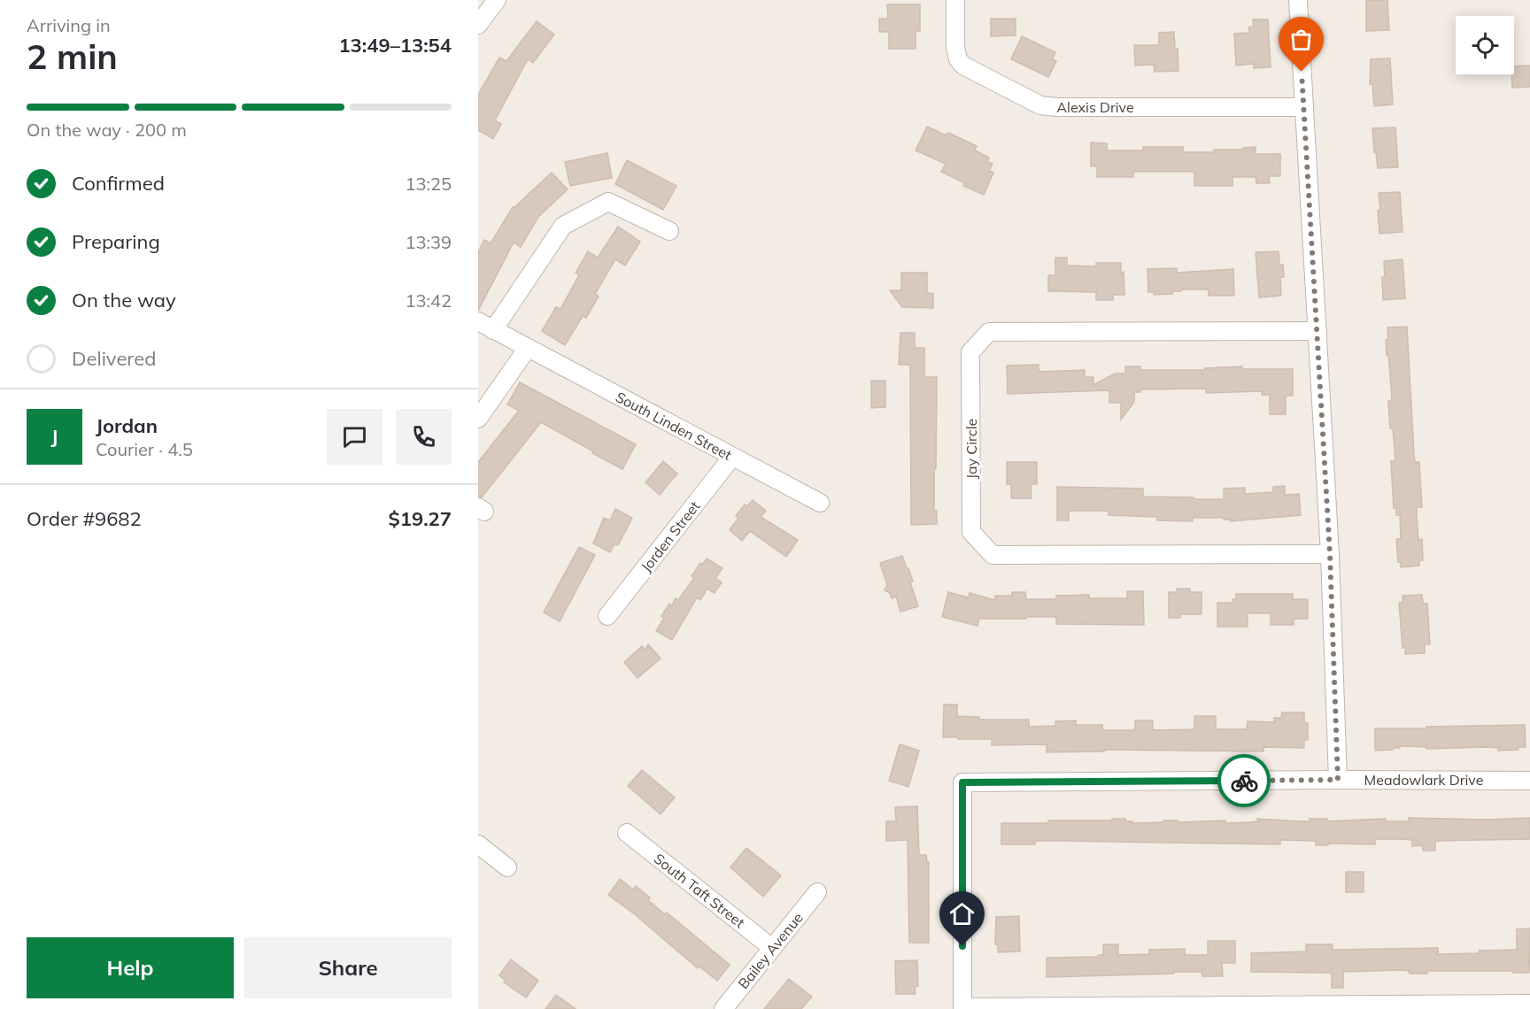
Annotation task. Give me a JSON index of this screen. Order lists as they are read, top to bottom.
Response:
{
  "streets": {
    "street": [
      "Alexis Drive",
      "South Linden Street",
      "Jay Circle",
      "Jorden Street",
      "Meadowlark Drive",
      "South Taft Street",
      "Bailey Avenue"
    ]
  },
  "crossings": [
    ["South Linden Street", "Jorden Street"],
    ["South Taft Street", "Bailey Avenue"]
  ],
  "page": {
    "heading": ["2 min", "Arriving in", "13:49–13:54"],
    "panel": [
      "Jordan",
      "Courier · 4.5",
      "Order #9682",
      "$19.27"
    ],
    "bar": "On the way · 200 m",
    "list": [
      ["Confirmed", "13:25"],
      ["Preparing", "13:39"],
      ["On the way", "13:42"],
      "Delivered"
    ],
    "round": "J",
    "buttons": ["Help", "Share"]
  }
}
